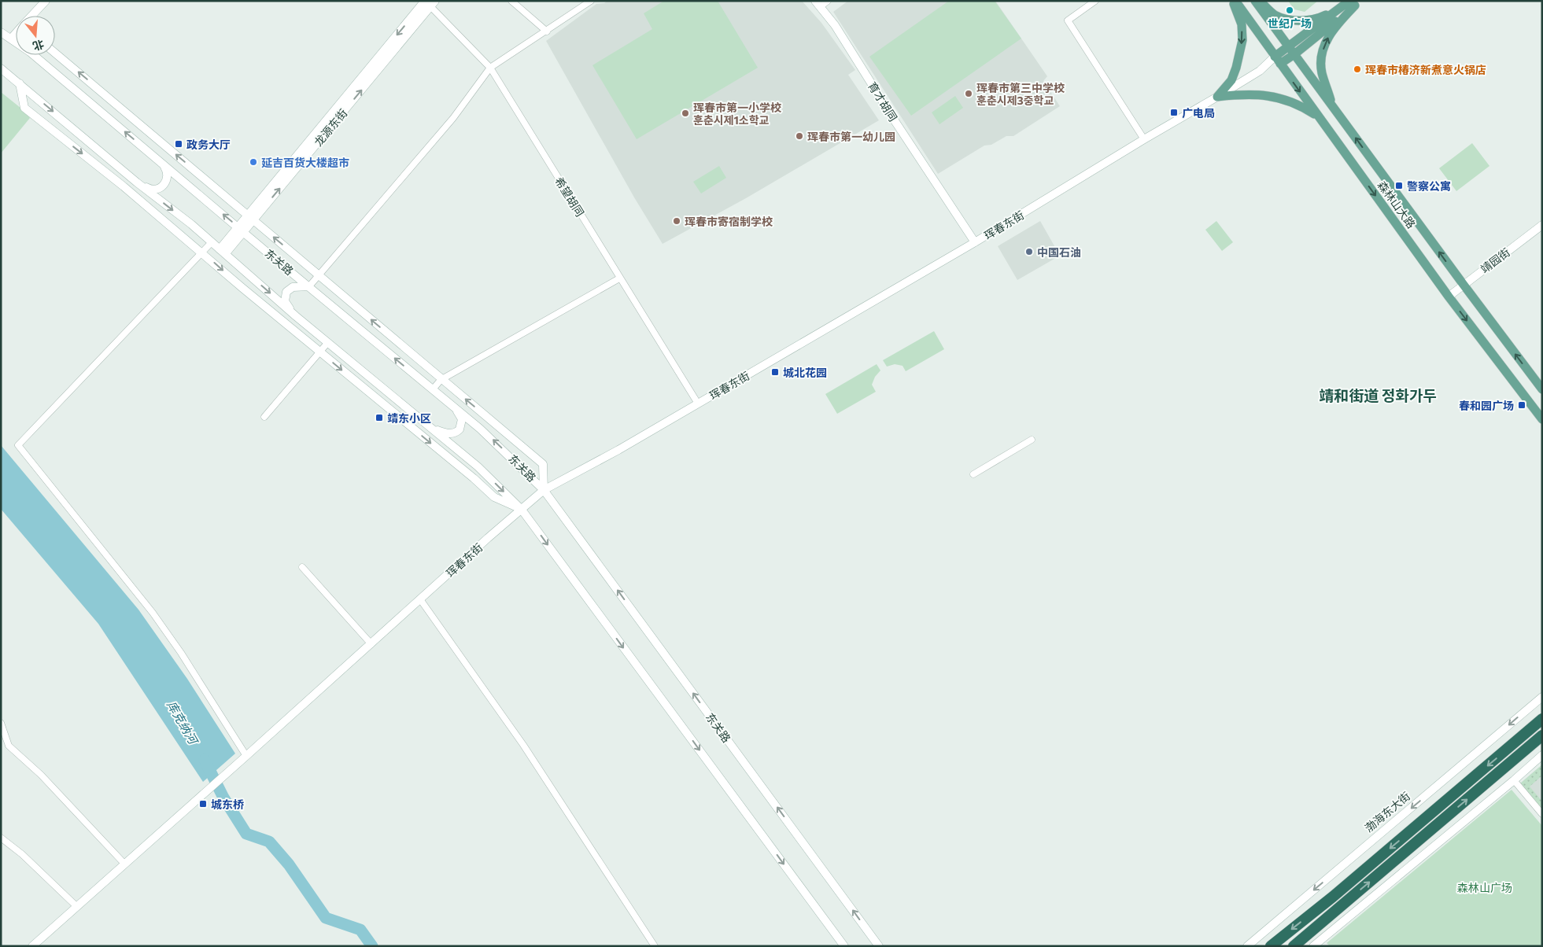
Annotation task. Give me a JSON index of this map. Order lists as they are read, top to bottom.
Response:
{
  "streets": {
    "main road": [
      "育才胡同",
      "龙源东街",
      "森林山大路",
      "珲春东街",
      "靖园街",
      "东关路",
      "渤海东大街"
    ],
    "street": ["希望胡同"]
  },
  "crossings": [
    ["育才胡同", "珲春东街"],
    ["龙源东街", "希望胡同"],
    ["龙源东街", "东关路"],
    ["希望胡同", "珲春东街"],
    ["森林山大路", "靖园街"],
    ["珲春东街", "东关路"]
  ],
  "districts": ["靖和街道 정화가두"],
  "water": ["库克纳河"],
  "parks": ["森林山广场"],
  "places": {
    "other": [
      "世纪广场",
      "珲春市椿济新煮意火锅店",
      "珲春市第三中学校 훈춘시제3중학교",
      "珲春市第一小学校 훈춘시제1소학교",
      "珲春市第一幼儿园",
      "延吉百货大楼超市",
      "珲春市寄宿制学校",
      "中国石油"
    ],
    "transit": [
      "广电局",
      "政务大厅",
      "警察公寓",
      "城北花园",
      "春和园广场",
      "靖东小区",
      "城东桥"
    ]
  },
  "north": "bottom"
}
